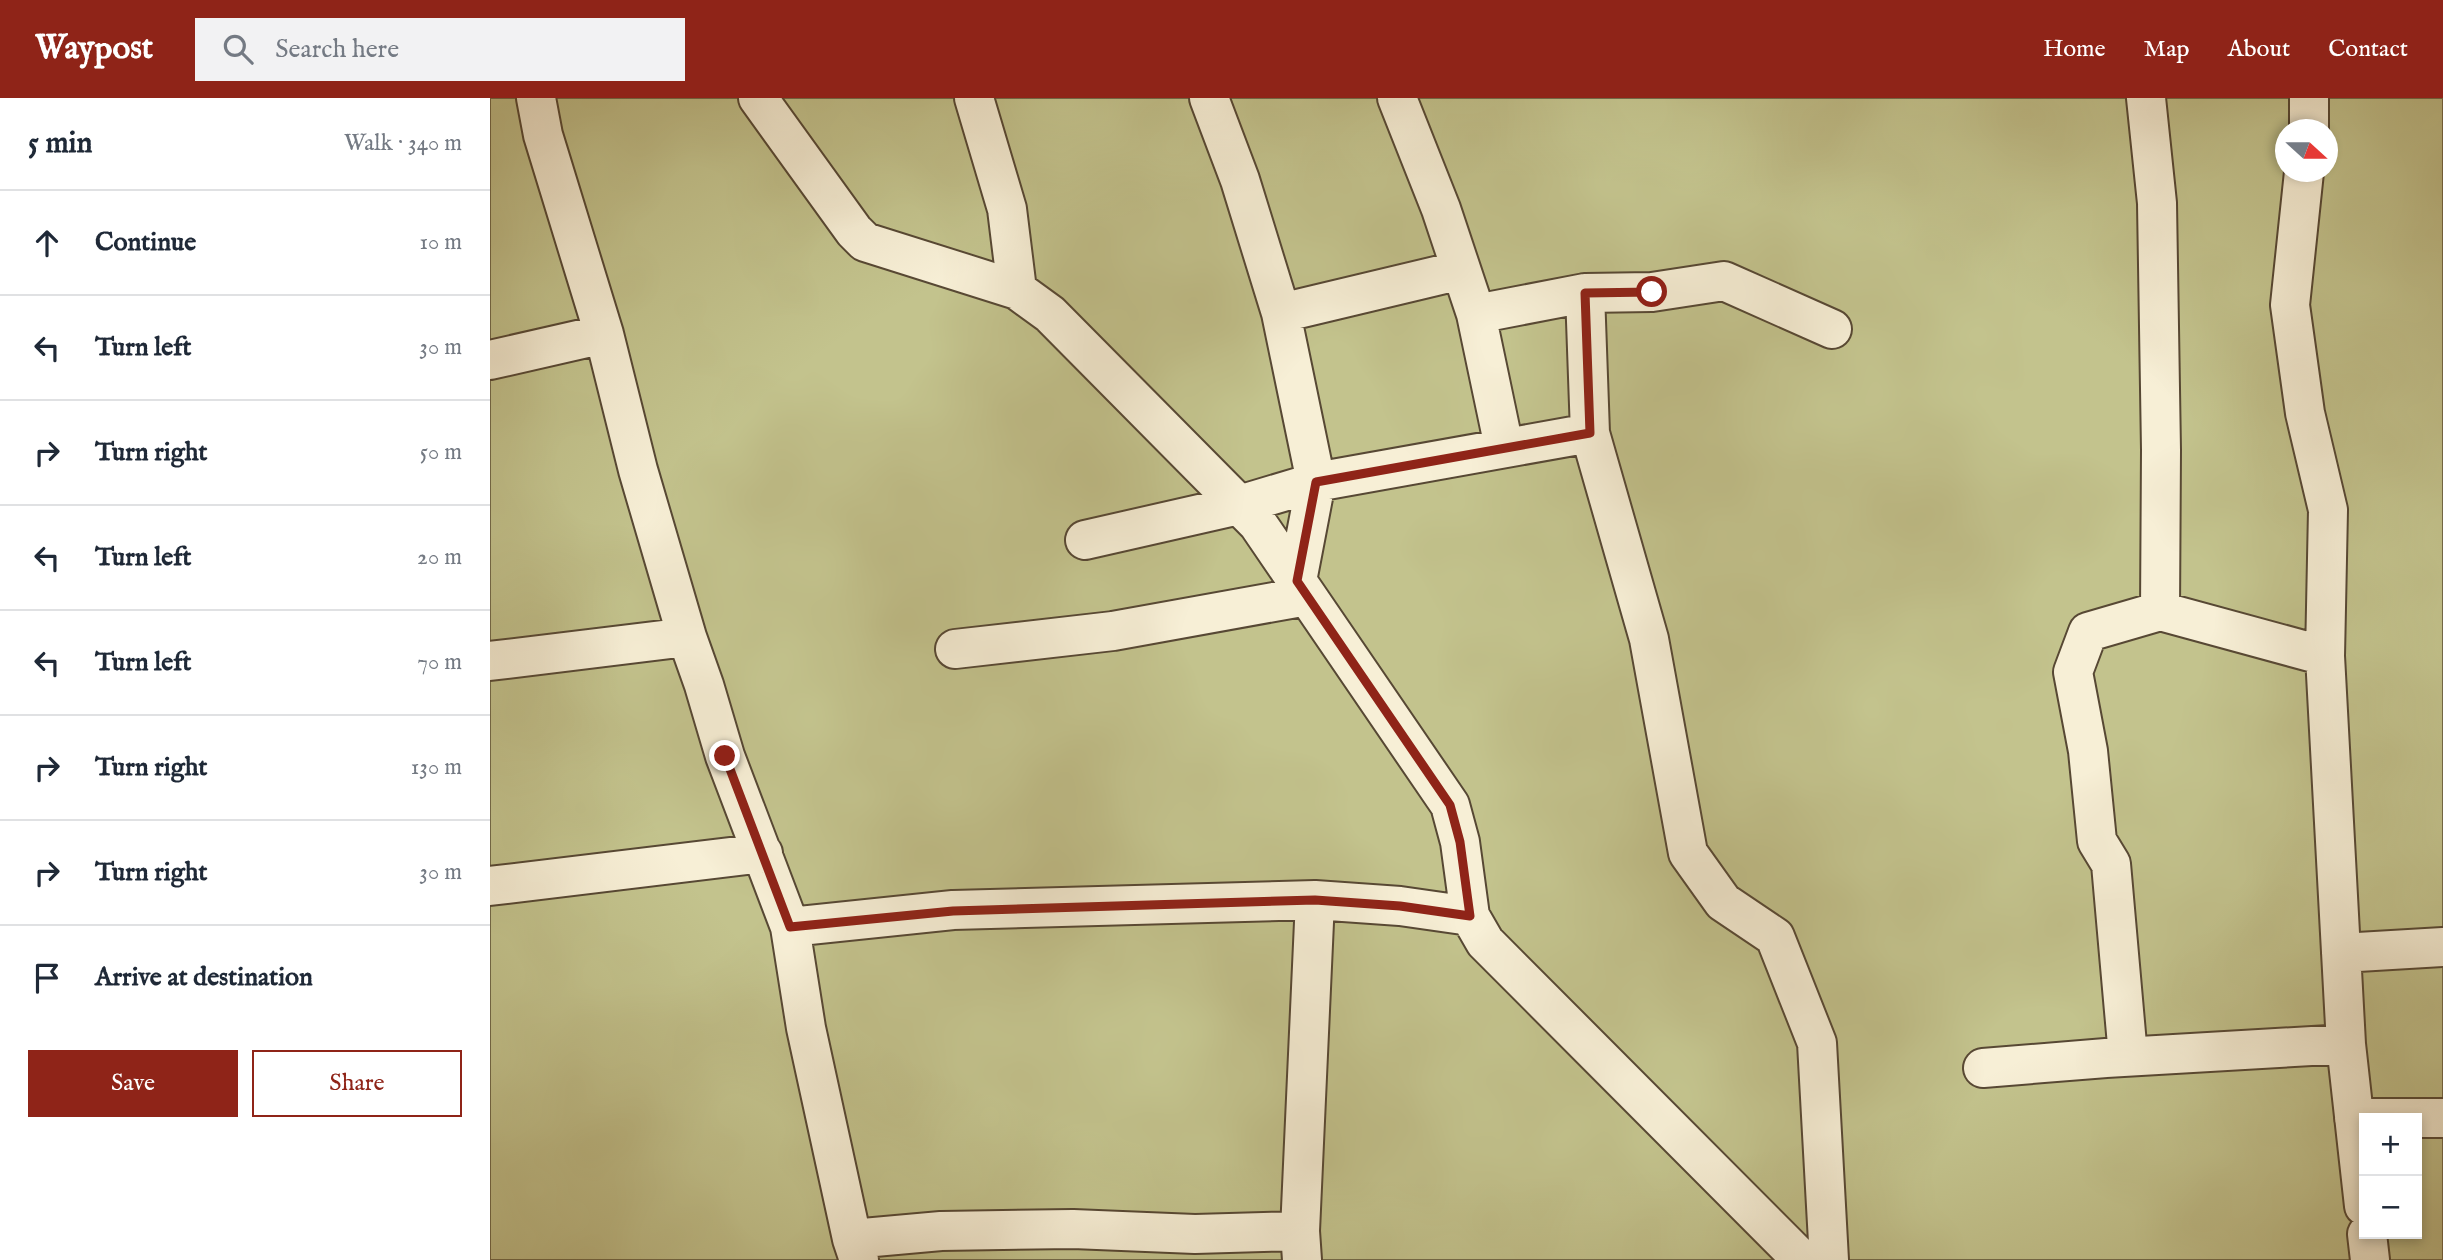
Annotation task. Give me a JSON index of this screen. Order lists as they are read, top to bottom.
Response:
{
  "north": "right",
  "page": {
    "header": "Waypost",
    "search": "Search here",
    "nav": [
      "Home",
      "Map",
      "About",
      "Contact"
    ],
    "heading": ["5 min", "Walk · 340 m"],
    "list": [
      ["Continue", "10 m"],
      ["Turn left", "30 m"],
      ["Turn right", "50 m"],
      ["Turn left", "20 m"],
      ["Turn left", "70 m"],
      ["Turn right", "130 m"],
      ["Turn right", "30 m"],
      "Arrive at destination"
    ],
    "buttons": ["Save", "Share"],
    "map_buttons": ["+", "−"]
  }
}
